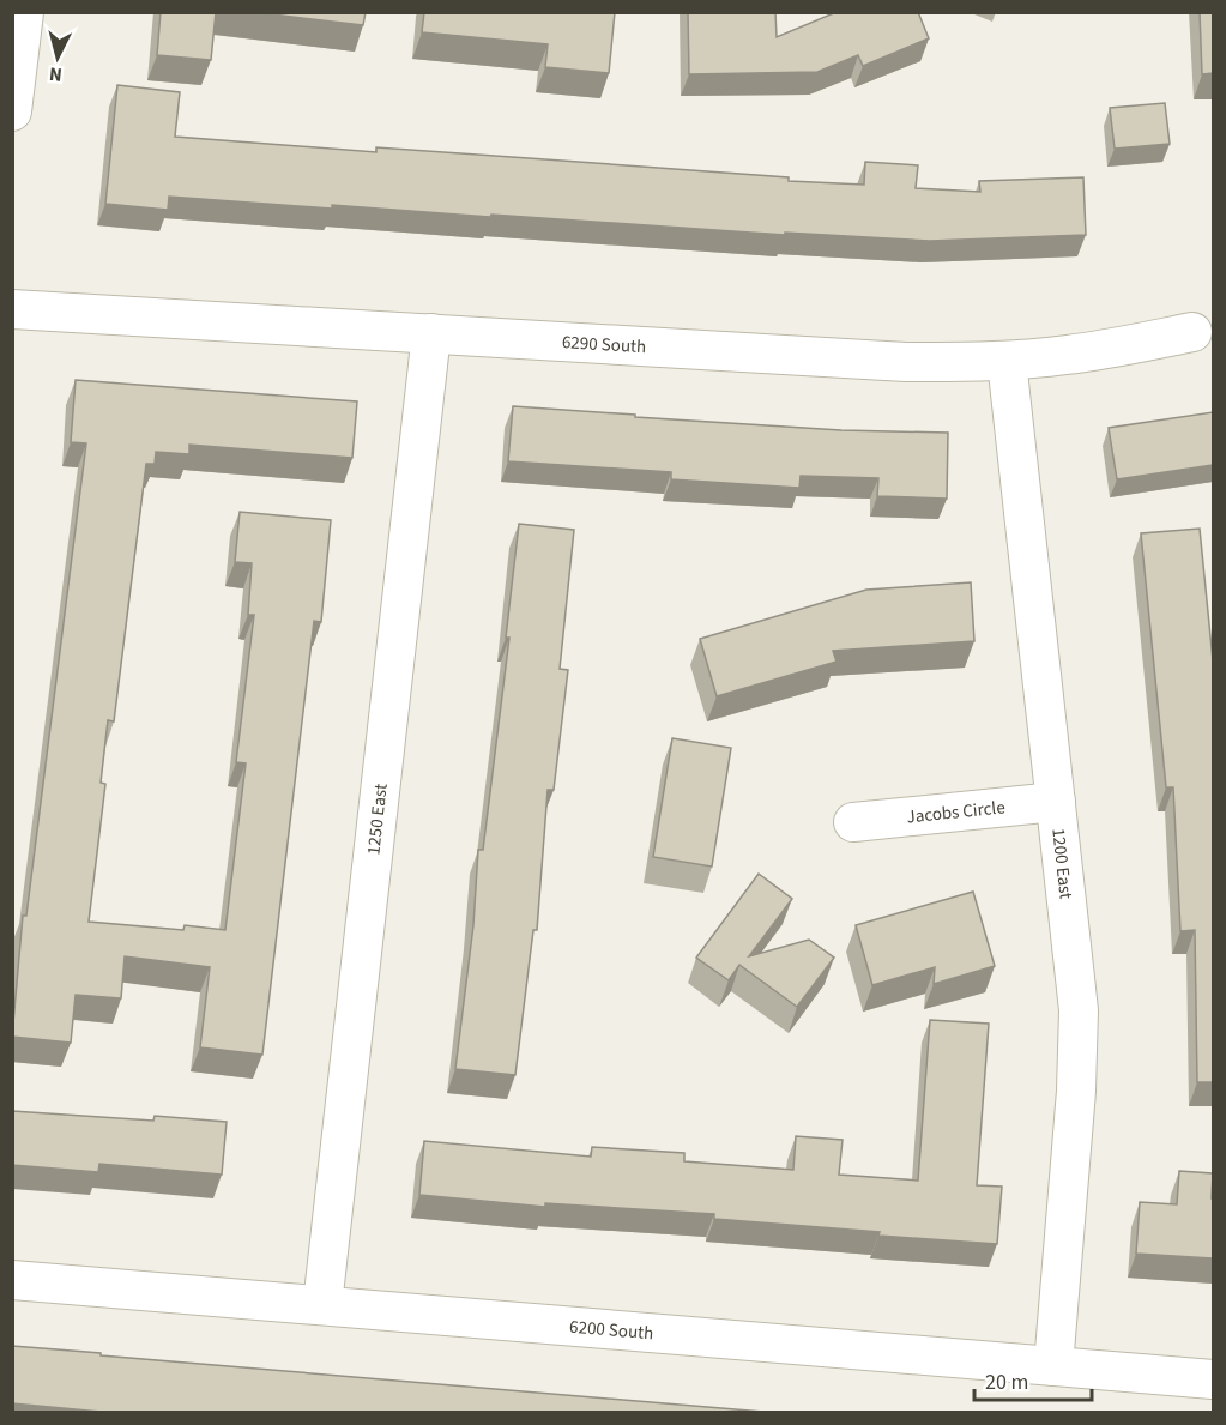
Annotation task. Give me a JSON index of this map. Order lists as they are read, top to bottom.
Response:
{
  "streets": {
    "street": [
      "6290 South",
      "Jacobs Circle",
      "1250 East",
      "1200 East",
      "6200 South"
    ]
  },
  "crossings": [
    ["6290 South", "1250 East"],
    ["6290 South", "1200 East"],
    ["Jacobs Circle", "1200 East"],
    ["1250 East", "6200 South"],
    ["1200 East", "6200 South"]
  ],
  "scale_bar": "20 m",
  "north": "bottom"
}
